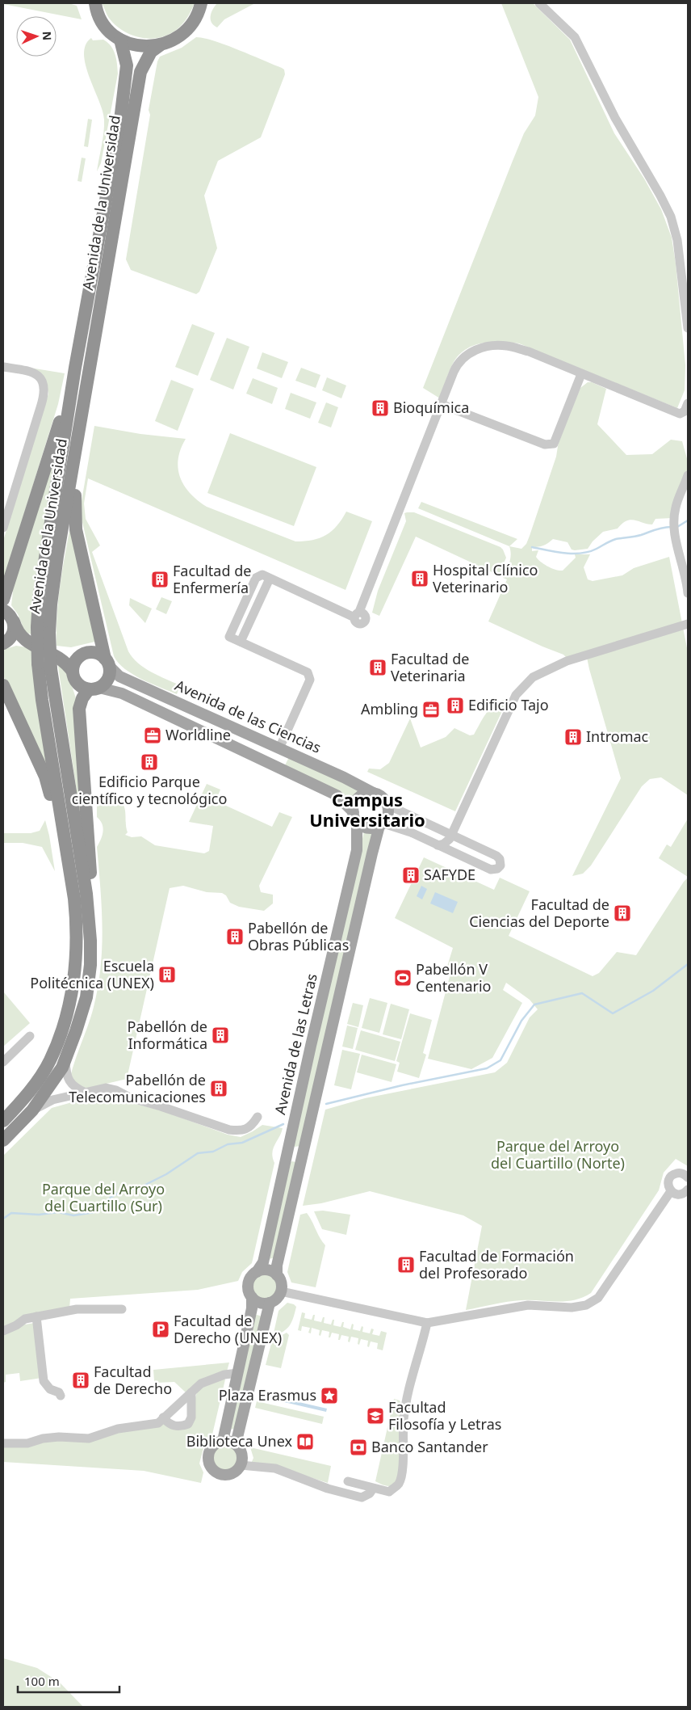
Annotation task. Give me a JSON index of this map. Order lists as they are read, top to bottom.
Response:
{
  "streets": {
    "highway": ["Avenida de la Universidad"],
    "main road": ["Avenida de las Ciencias", "Avenida de las Letras"]
  },
  "crossings": [
    ["Avenida de las Ciencias", "Avenida de las Letras"]
  ],
  "districts": ["Campus Universitario"],
  "parks": ["Parque del Arroyo del Cuartillo (Norte)", "Parque del Arroyo del Cuartillo (Sur)"],
  "places": {
    "building": [
      "Bioquímica",
      "Hospital Clínico Veterinario",
      "Facultad de Enfermería",
      "Facultad de Veterinaria",
      "Edificio Tajo",
      "Intromac",
      "Edificio Parque científico y tecnológico",
      "SAFYDE",
      "Facultad de Ciencias del Deporte",
      "Pabellón de Obras Públicas",
      "Escuela Politécnica (UNEX)",
      "Pabellón de Informática",
      "Pabellón de Telecomunicaciones",
      "Facultad de Formación del Profesorado",
      "Facultad de Derecho"
    ],
    "office": ["Ambling", "Worldline"],
    "sports": ["Pabellón V Centenario"],
    "parking": ["Facultad de Derecho (UNEX)"],
    "place": ["Plaza Erasmus"],
    "school or university": ["Facultad Filosofía y Letras"],
    "library": ["Biblioteca Unex"],
    "bank": ["Banco Santander"]
  },
  "scale_bar": "100 m",
  "north": "right"
}
